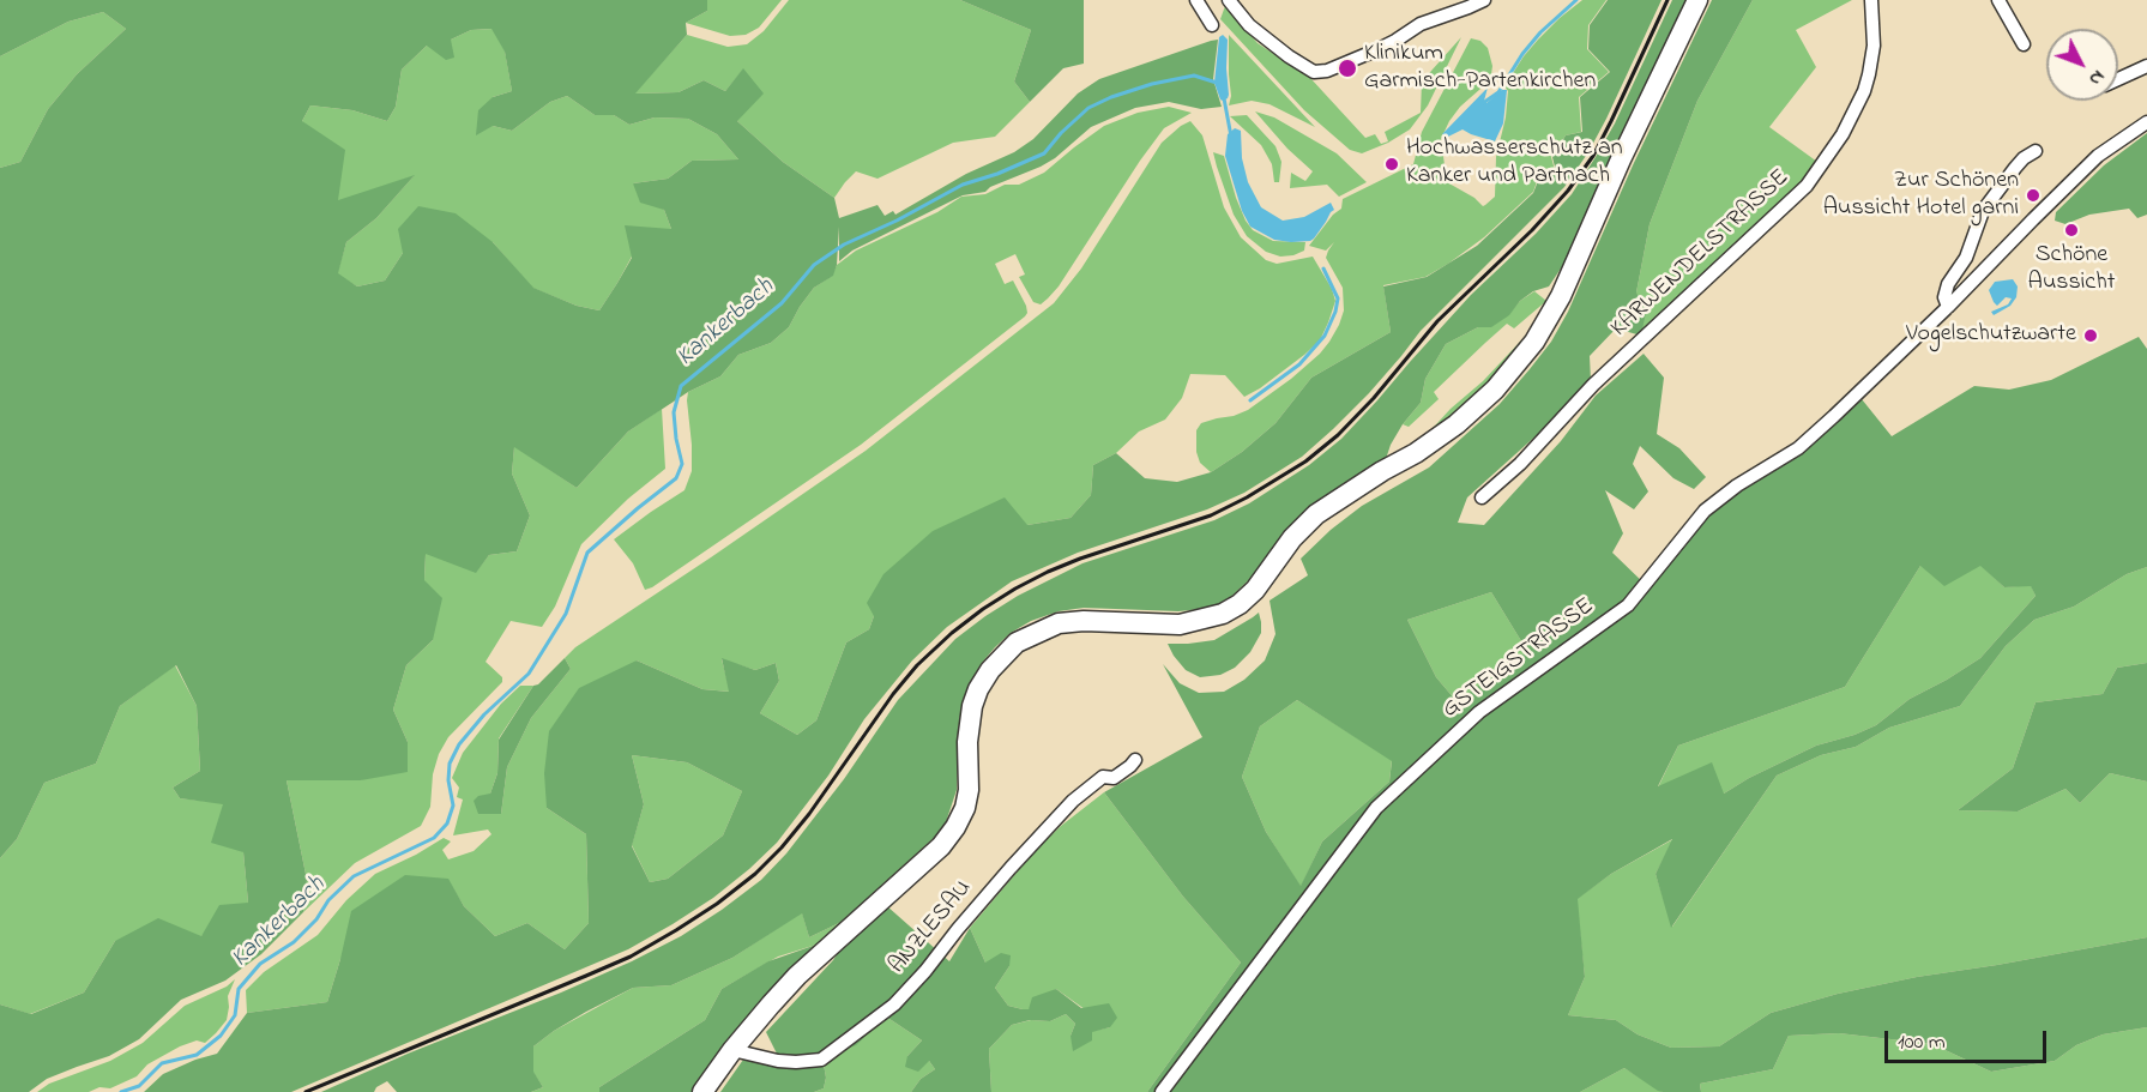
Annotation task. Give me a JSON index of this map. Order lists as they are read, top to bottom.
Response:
{
  "streets": {
    "street": ["KARWENDELSTRASSE", "GSTEIGSTRASSE", "ANZLESAU"]
  },
  "water": ["Kankerbach"],
  "places": [
    "Klinikum Garmisch-Partenkirchen",
    "Hochwasserschutz an Kanker und Partnach",
    "Zur Schönen Aussicht Hotel garni",
    "Schöne Aussicht",
    "Vogelschutzwarte"
  ],
  "scale_bar": "100 m",
  "north": "bottom right"
}
